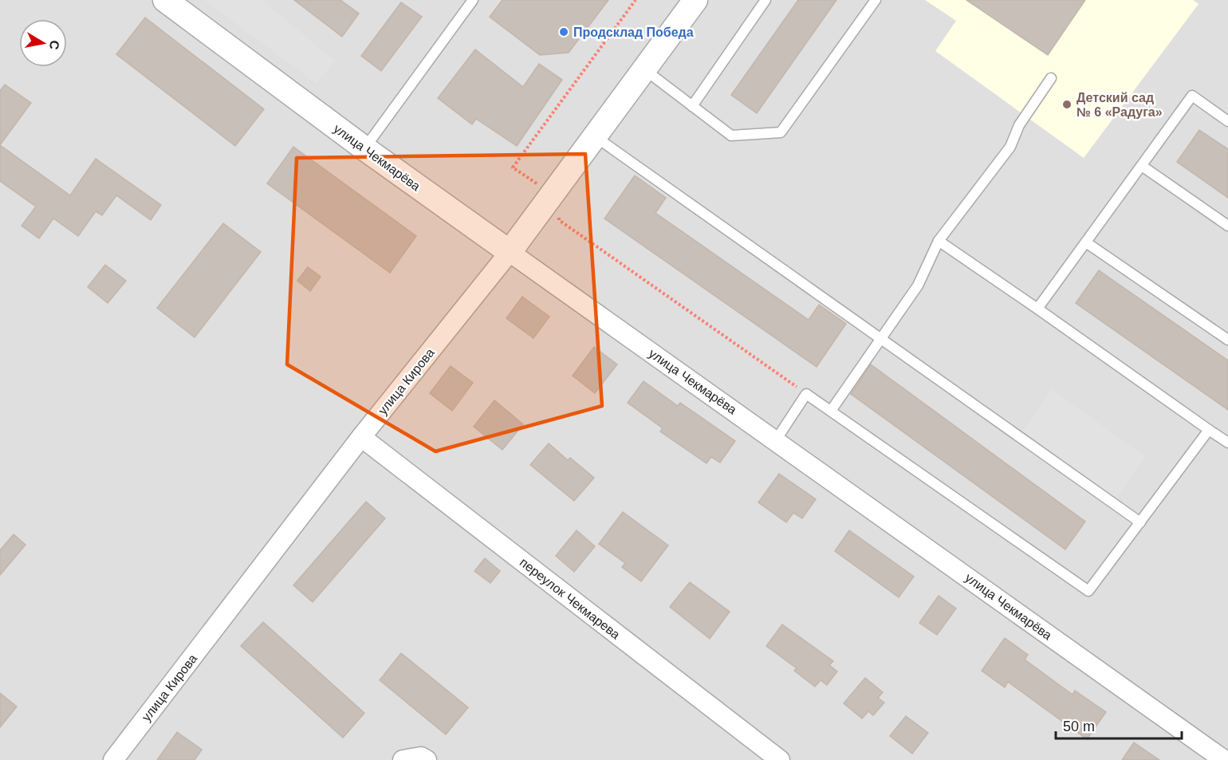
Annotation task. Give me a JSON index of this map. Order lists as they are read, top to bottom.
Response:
{
  "streets": {
    "street": ["улица Чекмарёва", "улица Кирова", "переулок Чекмарева"]
  },
  "crossings": [
    ["улица Чекмарёва", "улица Кирова"],
    ["улица Кирова", "переулок Чекмарева"]
  ],
  "places": ["Продсклад Победа", "Детский сад № 6 «Радуга»"],
  "scale_bar": "50 m",
  "north": "right"
}
